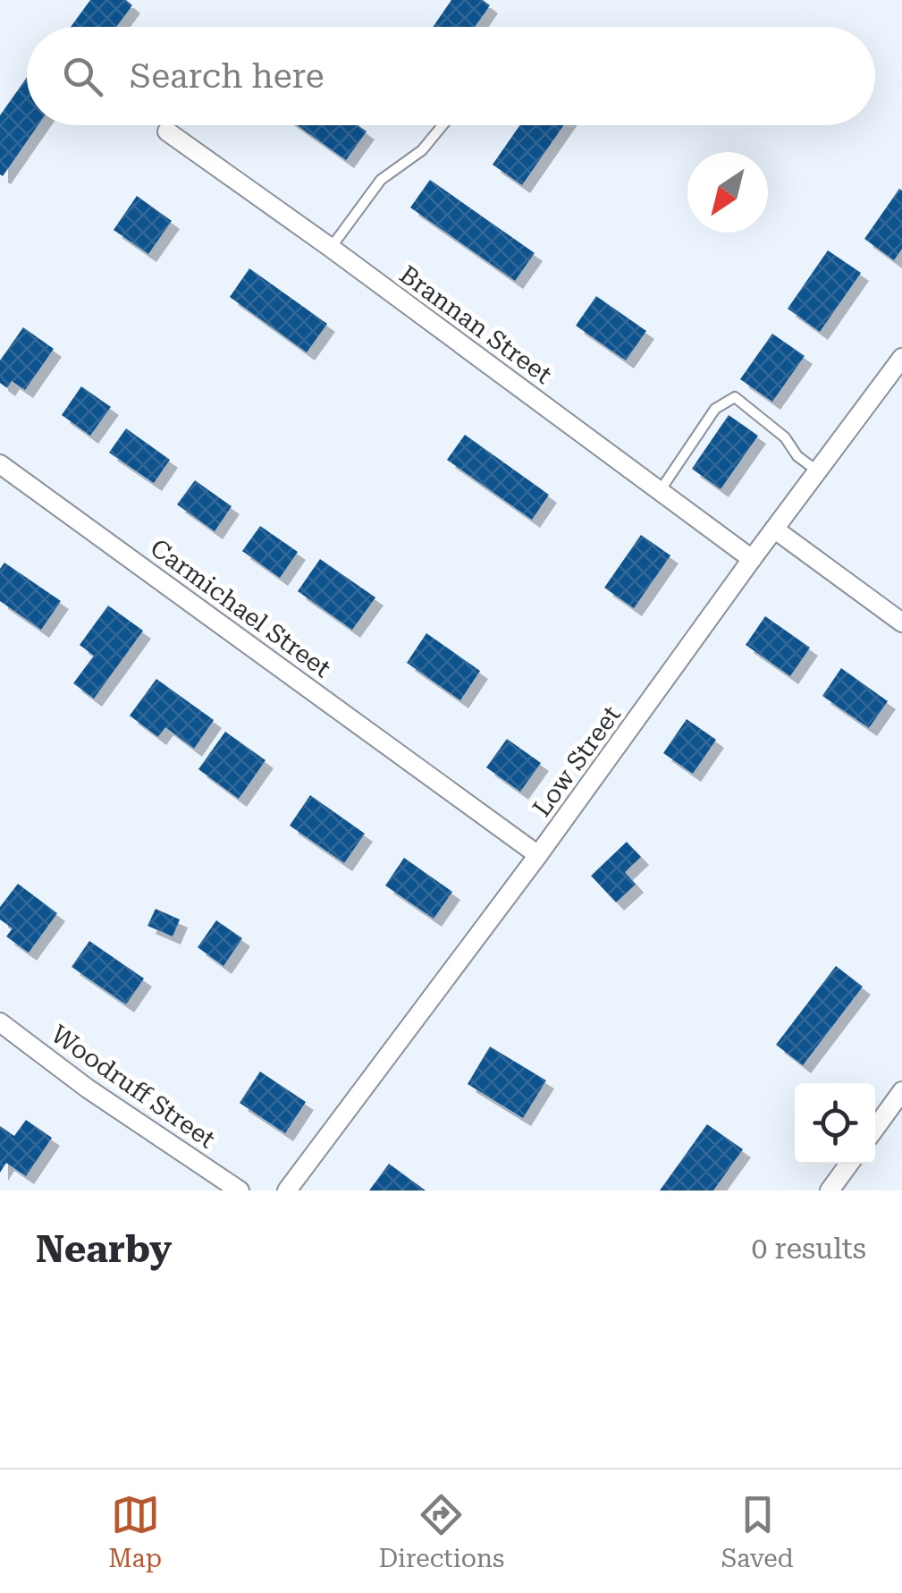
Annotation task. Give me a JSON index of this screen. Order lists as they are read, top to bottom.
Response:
{
  "streets": {
    "street": [
      "Brannan Street",
      "Carmichael Street",
      "Low Street",
      "Woodruff Street"
    ]
  },
  "crossings": [
    ["Brannan Street", "Low Street"],
    ["Carmichael Street", "Low Street"]
  ],
  "north": "bottom left",
  "page": {
    "search": "Search here",
    "heading": ["Nearby", "0 results"],
    "nav": ["Map", "Directions", "Saved"]
  }
}
